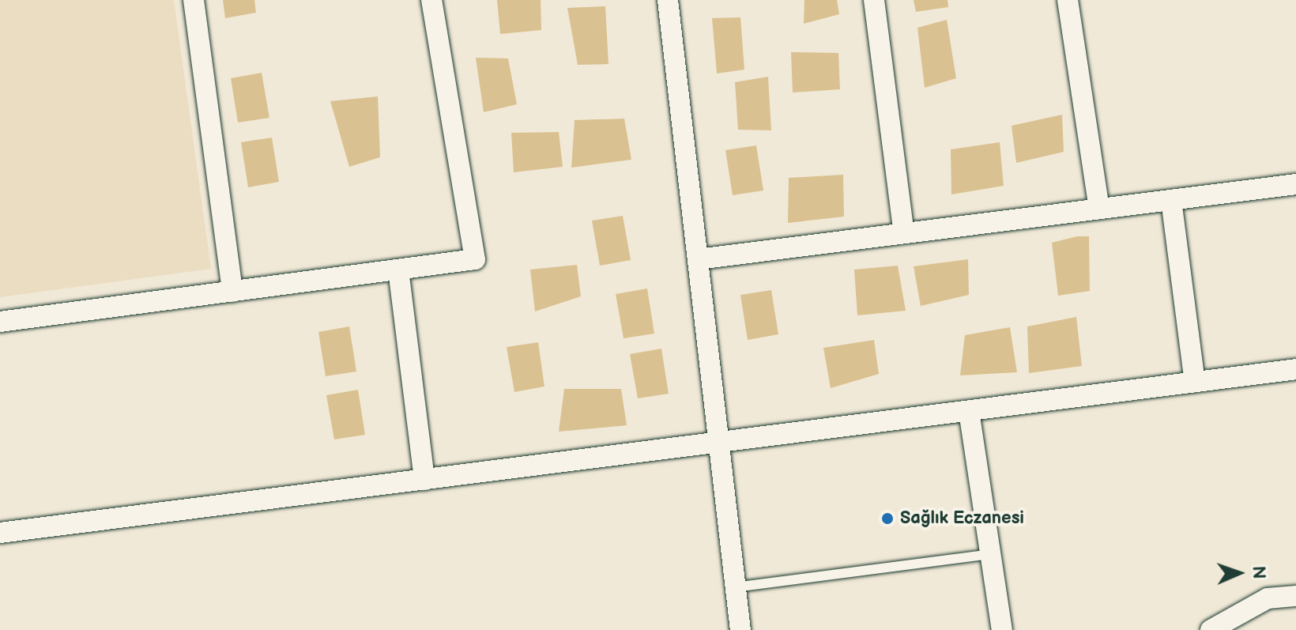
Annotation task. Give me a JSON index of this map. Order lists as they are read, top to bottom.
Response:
{
  "places": ["Sağlık Eczanesi"],
  "north": "right"
}
